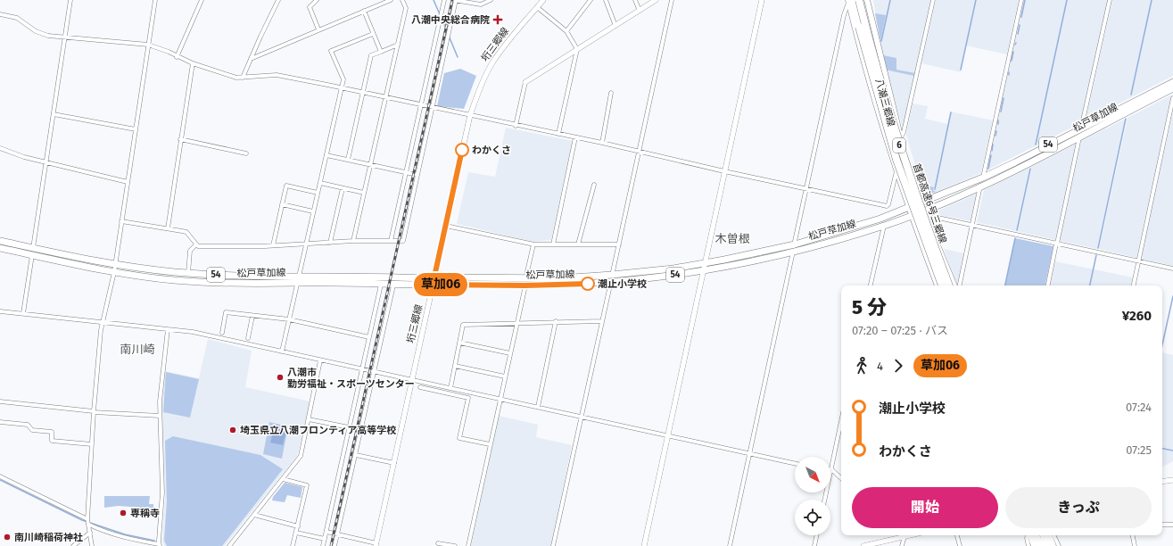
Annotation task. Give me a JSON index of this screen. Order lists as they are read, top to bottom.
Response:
{
  "streets": {
    "highway": ["6", "首都高速6号三郷線"],
    "main road": ["八潮三郷線", "松戸草加線", "54"],
    "street": ["垳三郷線"]
  },
  "crossings": [
    ["垳三郷線", "松戸草加線"],
    ["八潮三郷線", "松戸草加線"],
    ["八潮三郷線", "首都高速6号三郷線"]
  ],
  "districts": ["木曽根", "南川崎"],
  "places": {
    "health": ["八潮中央総合病院"],
    "other": [
      "わかくさ",
      "潮止小学校",
      "八潮市 勤労福祉・スポーツセンター",
      "埼玉県立八潮フロンティア高等学校",
      "専稱寺",
      "南川崎稲荷神社"
    ]
  },
  "lines": ["bus line 草加06"],
  "north": "bottom right",
  "page": {
    "on_map": "草加06",
    "heading": ["5 分", "07:20 – 07:25 · バス", "¥260"],
    "legs": ["4", "草加06"],
    "list": [
      {
        "name": "潮止小学校",
        "value": "07:24"
      },
      {
        "name": "わかくさ",
        "value": "07:25"
      }
    ],
    "buttons": ["開始", "きっぷ"]
  }
}
